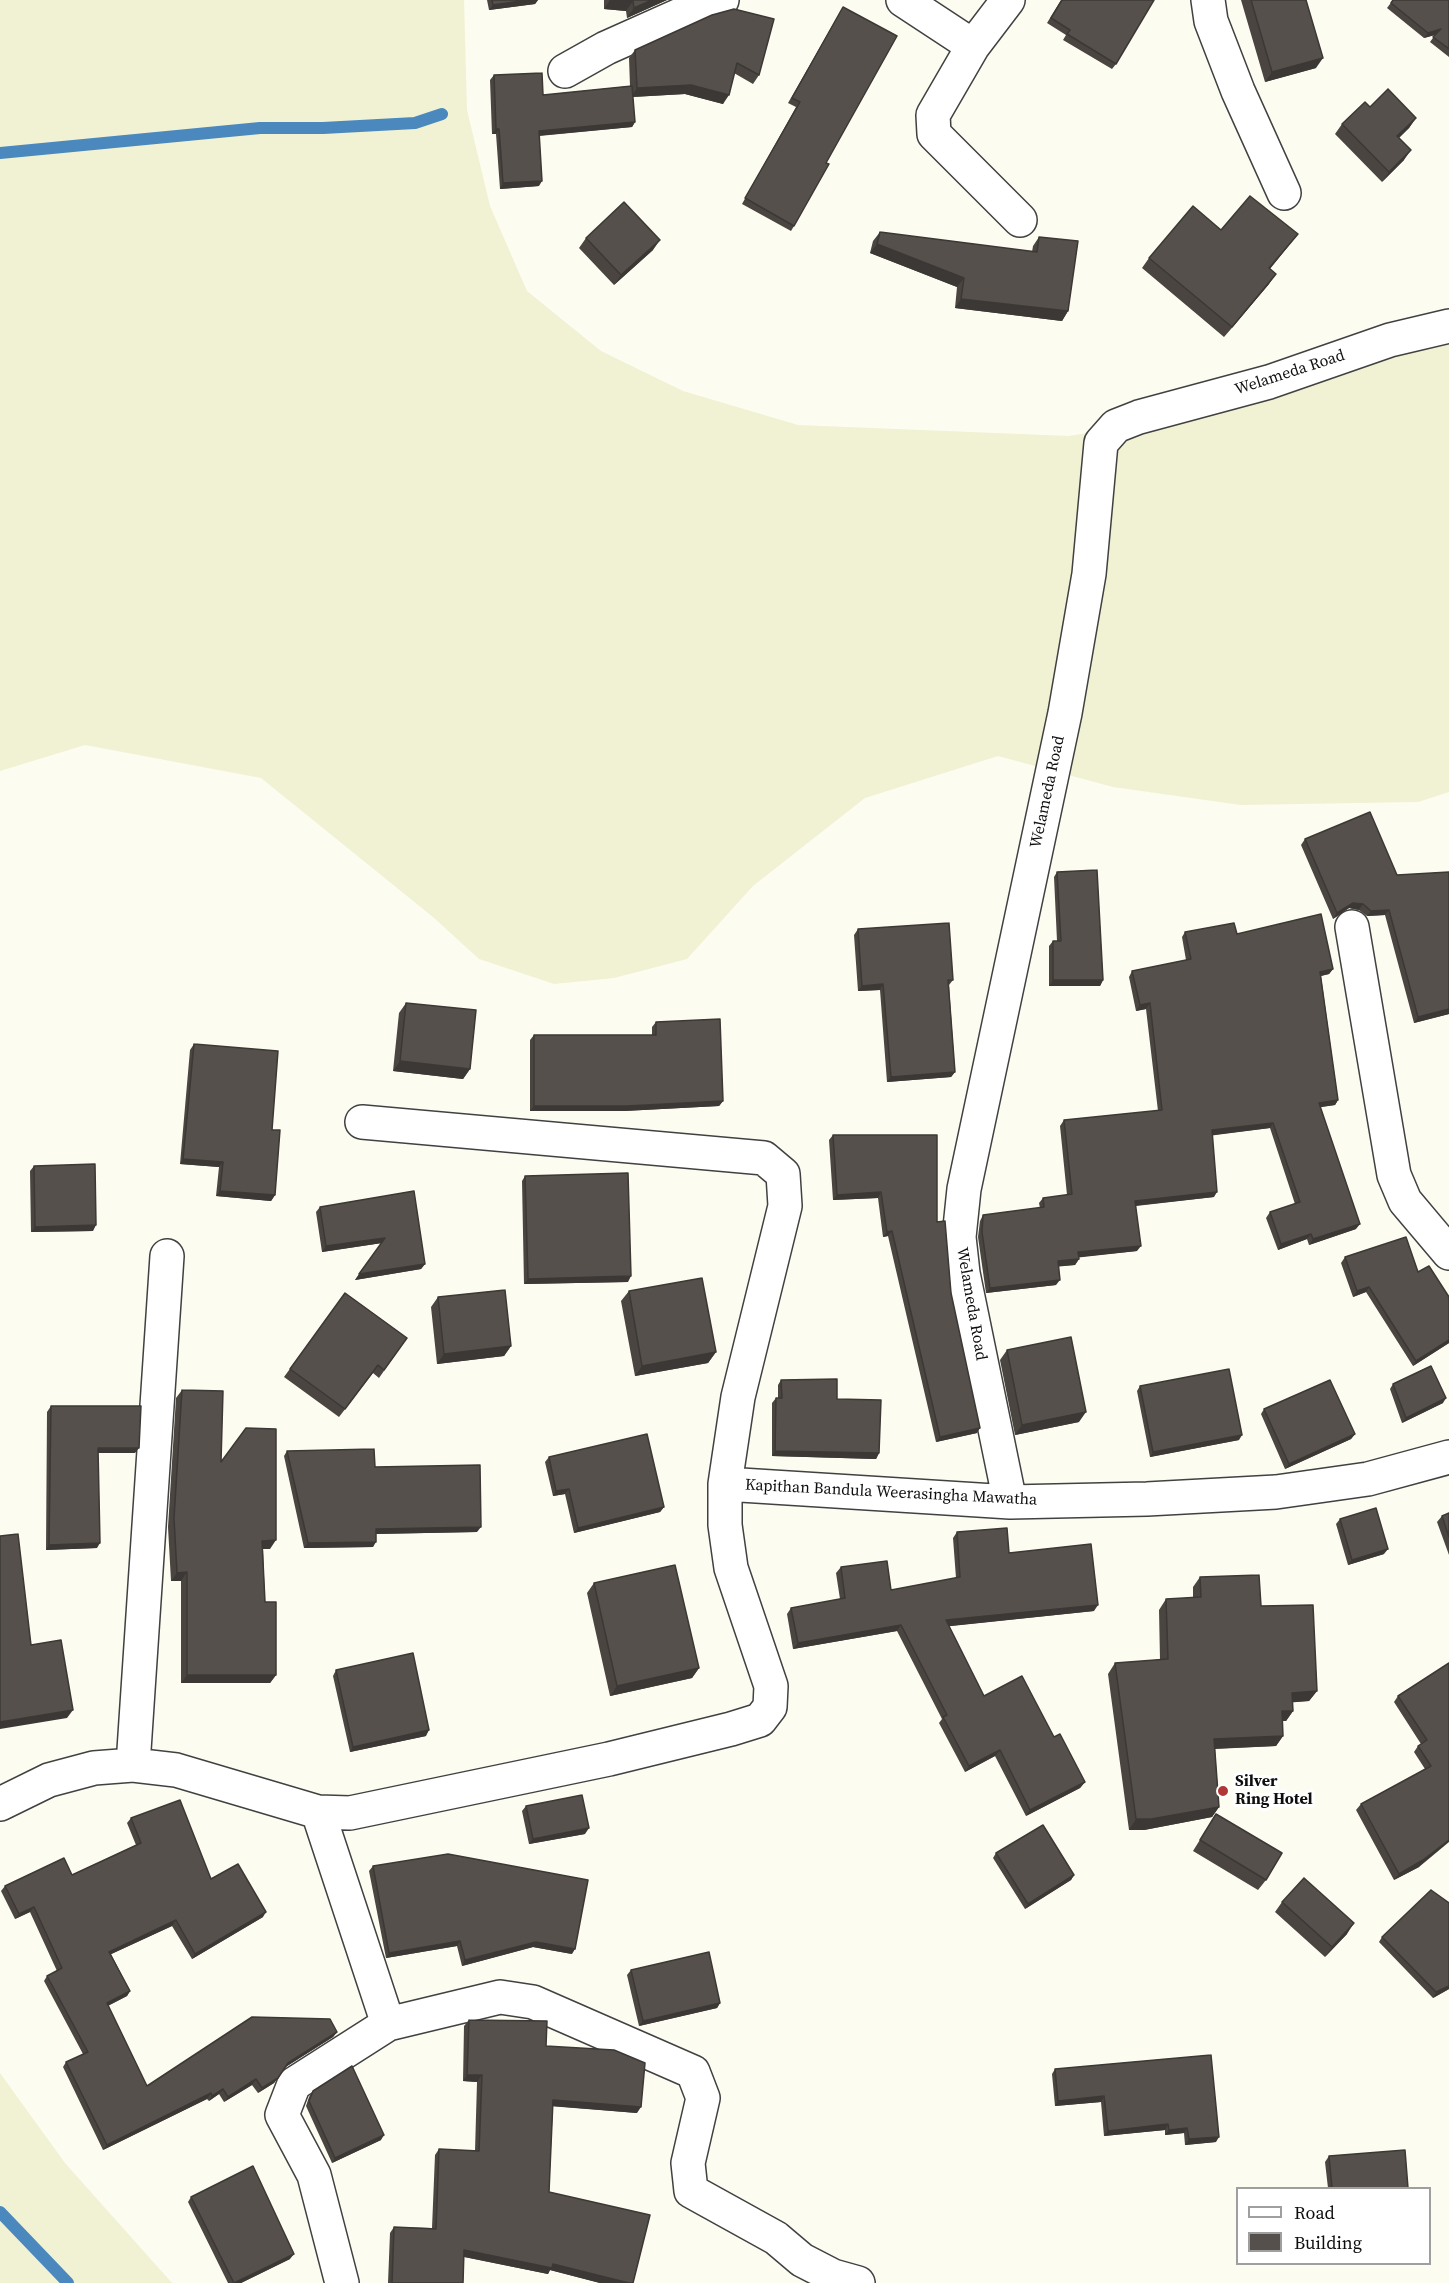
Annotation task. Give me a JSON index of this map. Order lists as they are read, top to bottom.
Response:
{
  "streets": {
    "street": ["Welameda Road", "Kapithan Bandula Weerasingha Mawatha"]
  },
  "crossings": [
    ["Welameda Road", "Kapithan Bandula Weerasingha Mawatha"]
  ],
  "places": ["Silver Ring Hotel"],
  "legend": ["Road", "Building"]
}
